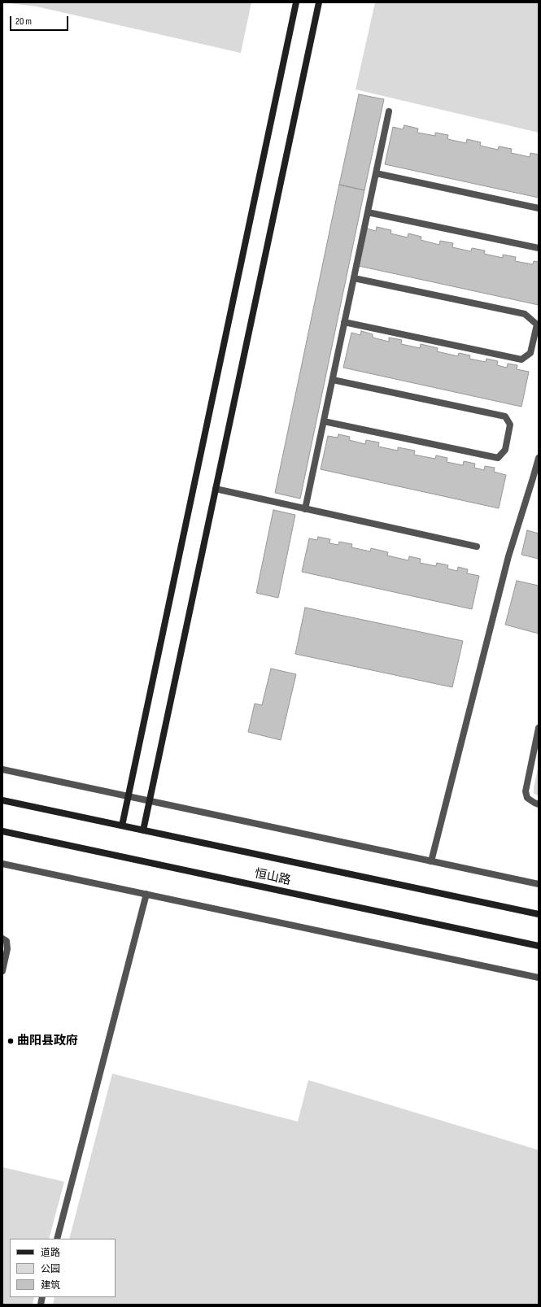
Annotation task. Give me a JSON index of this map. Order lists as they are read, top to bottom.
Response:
{
  "streets": {
    "street": ["恒山路"]
  },
  "places": ["曲阳县政府"],
  "legend": ["道路", "公园", "建筑"],
  "scale_bar": "20 m"
}
